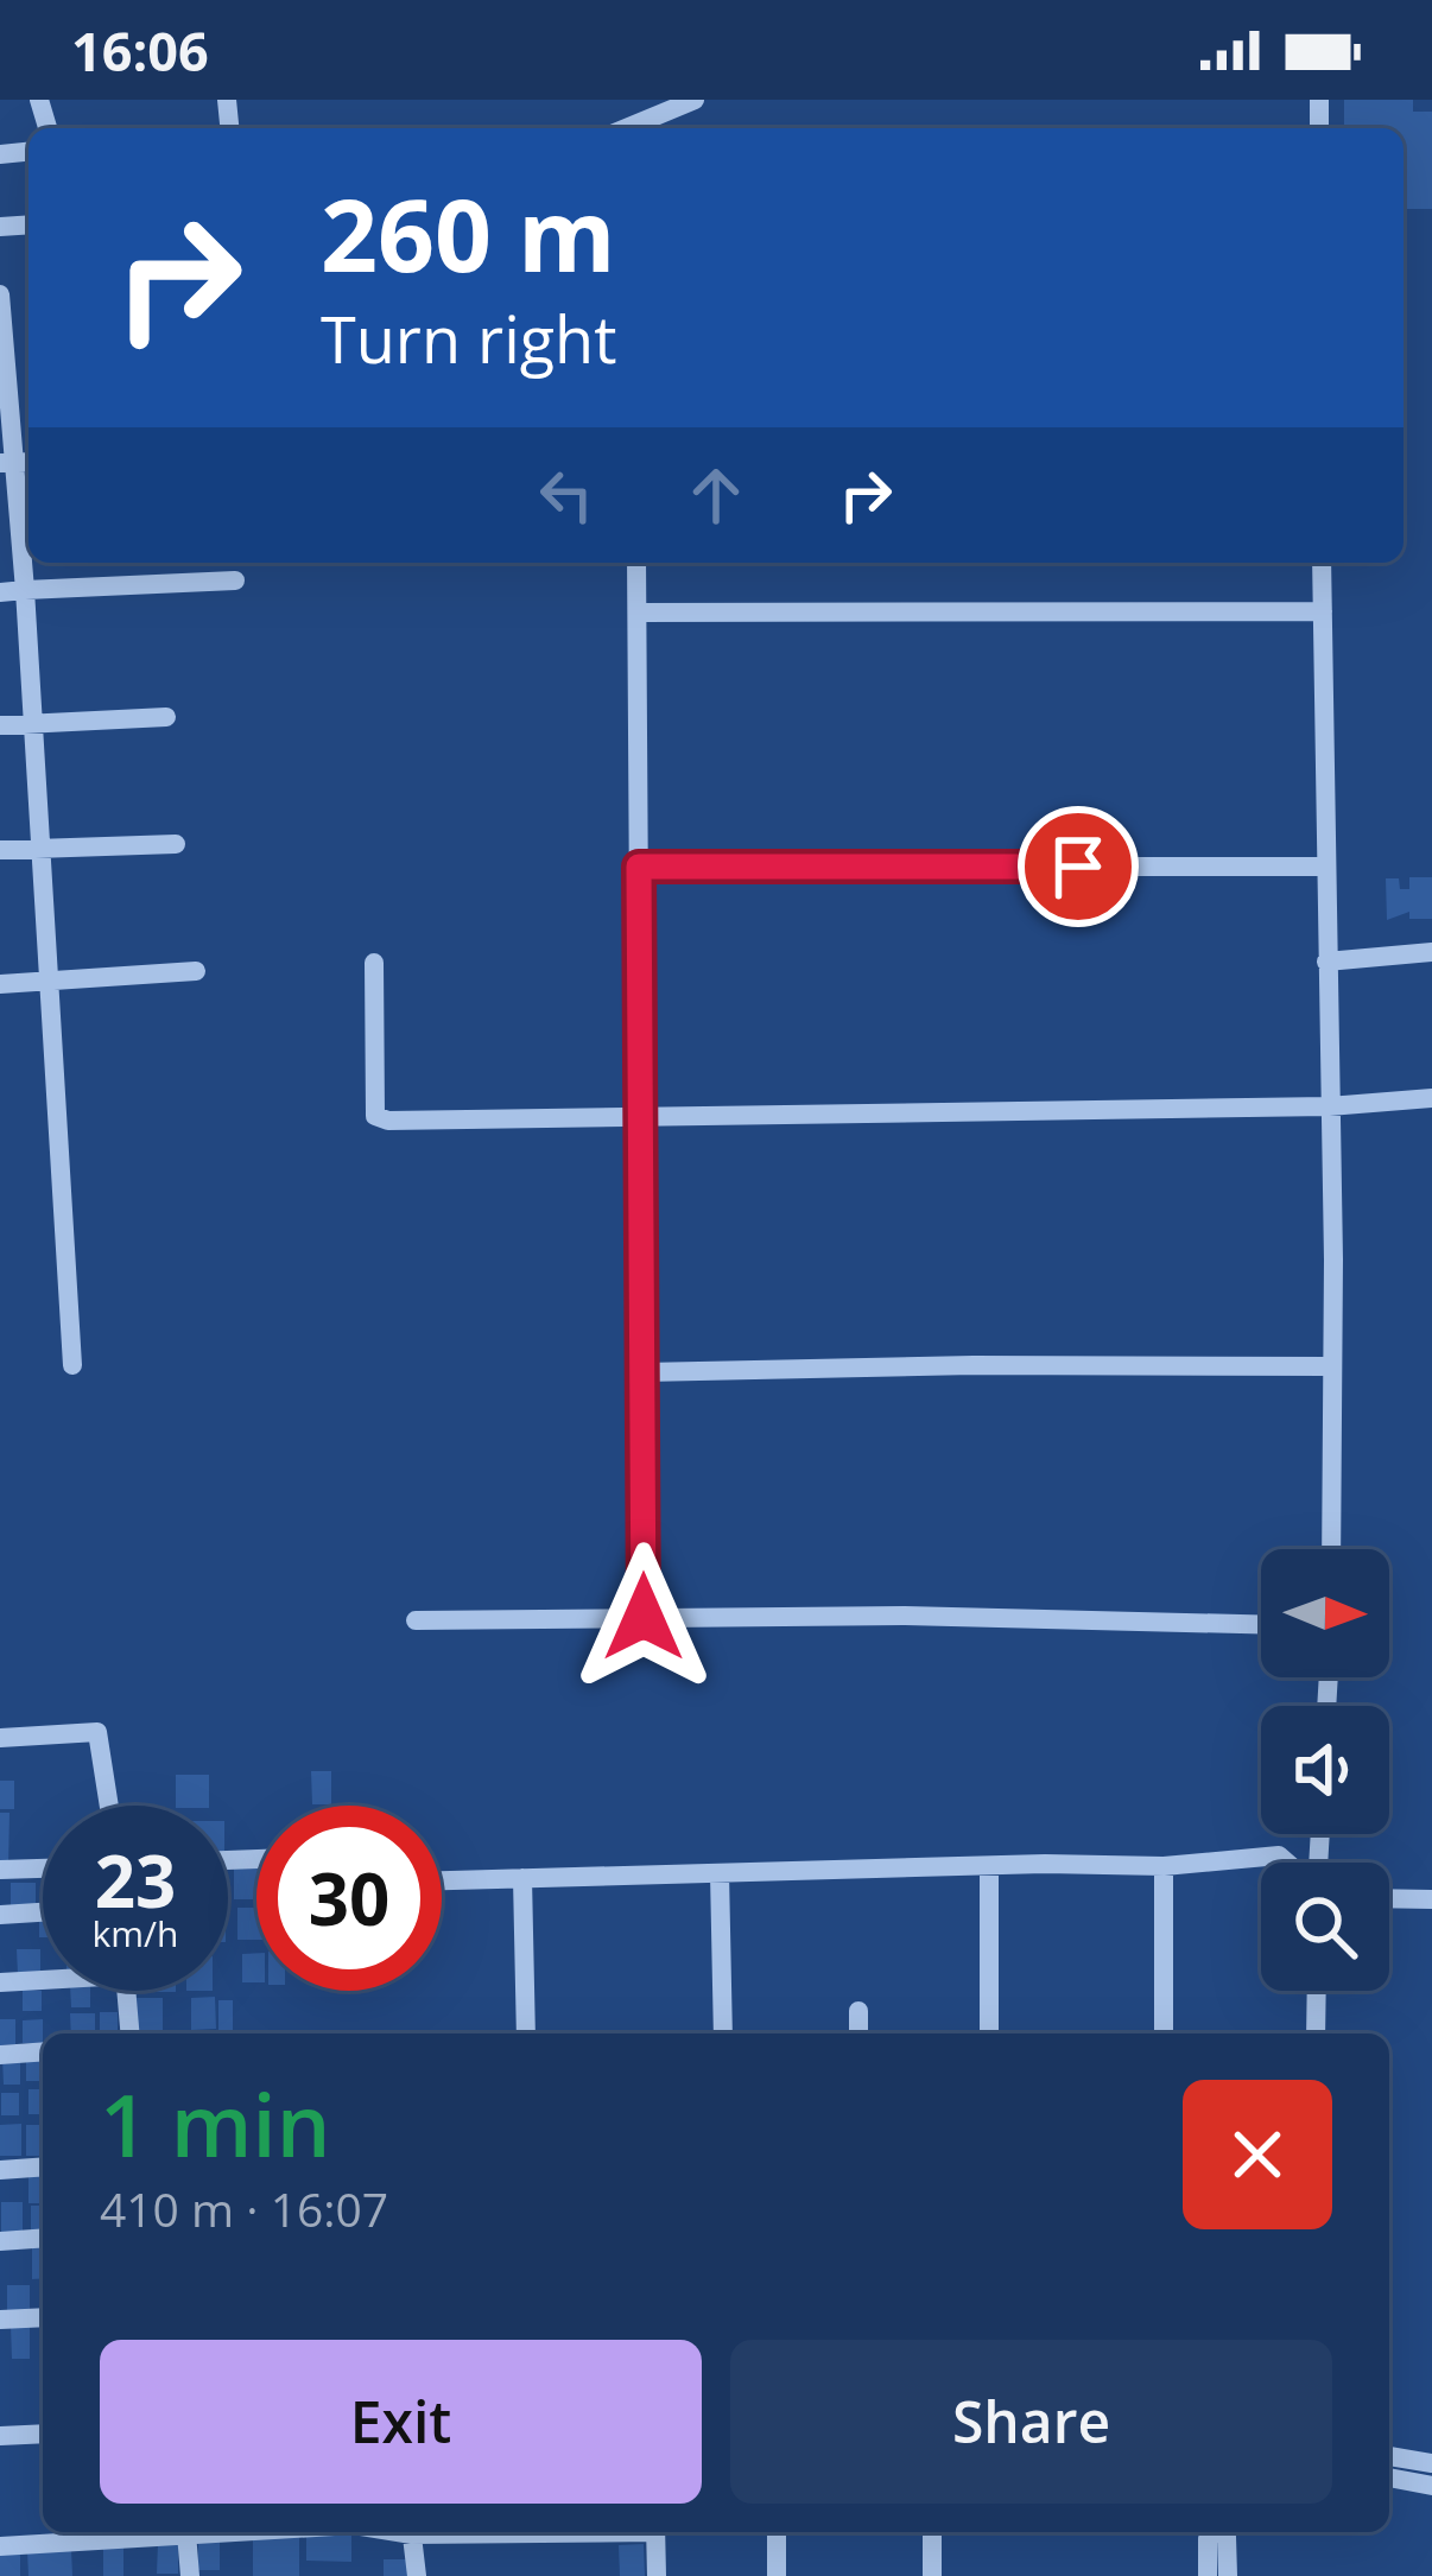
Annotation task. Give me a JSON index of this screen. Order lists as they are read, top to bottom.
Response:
{
  "north": "right",
  "page": {
    "status": "16:06",
    "turn": ["260 m", "Turn right"],
    "speed": "23 km/h",
    "limit": "30",
    "heading": ["1 min", "410 m · 16:07"],
    "buttons": ["Exit", "Share"]
  }
}
